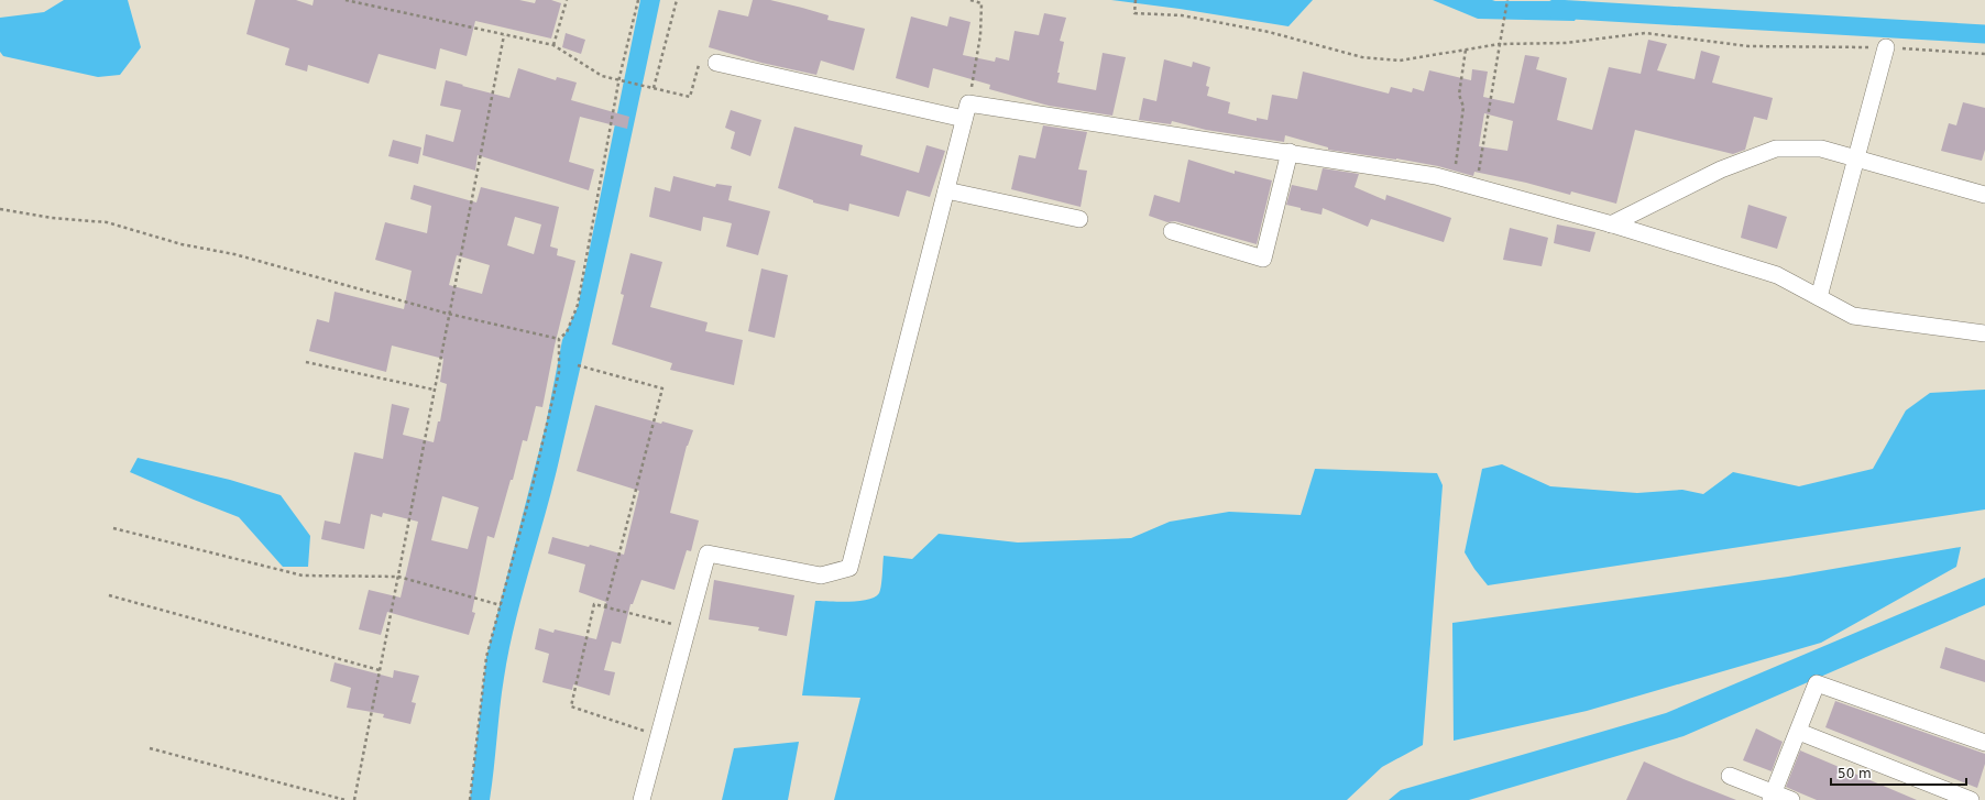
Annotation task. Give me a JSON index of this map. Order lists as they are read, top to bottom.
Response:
{
  "scale_bar": "50 m"
}
